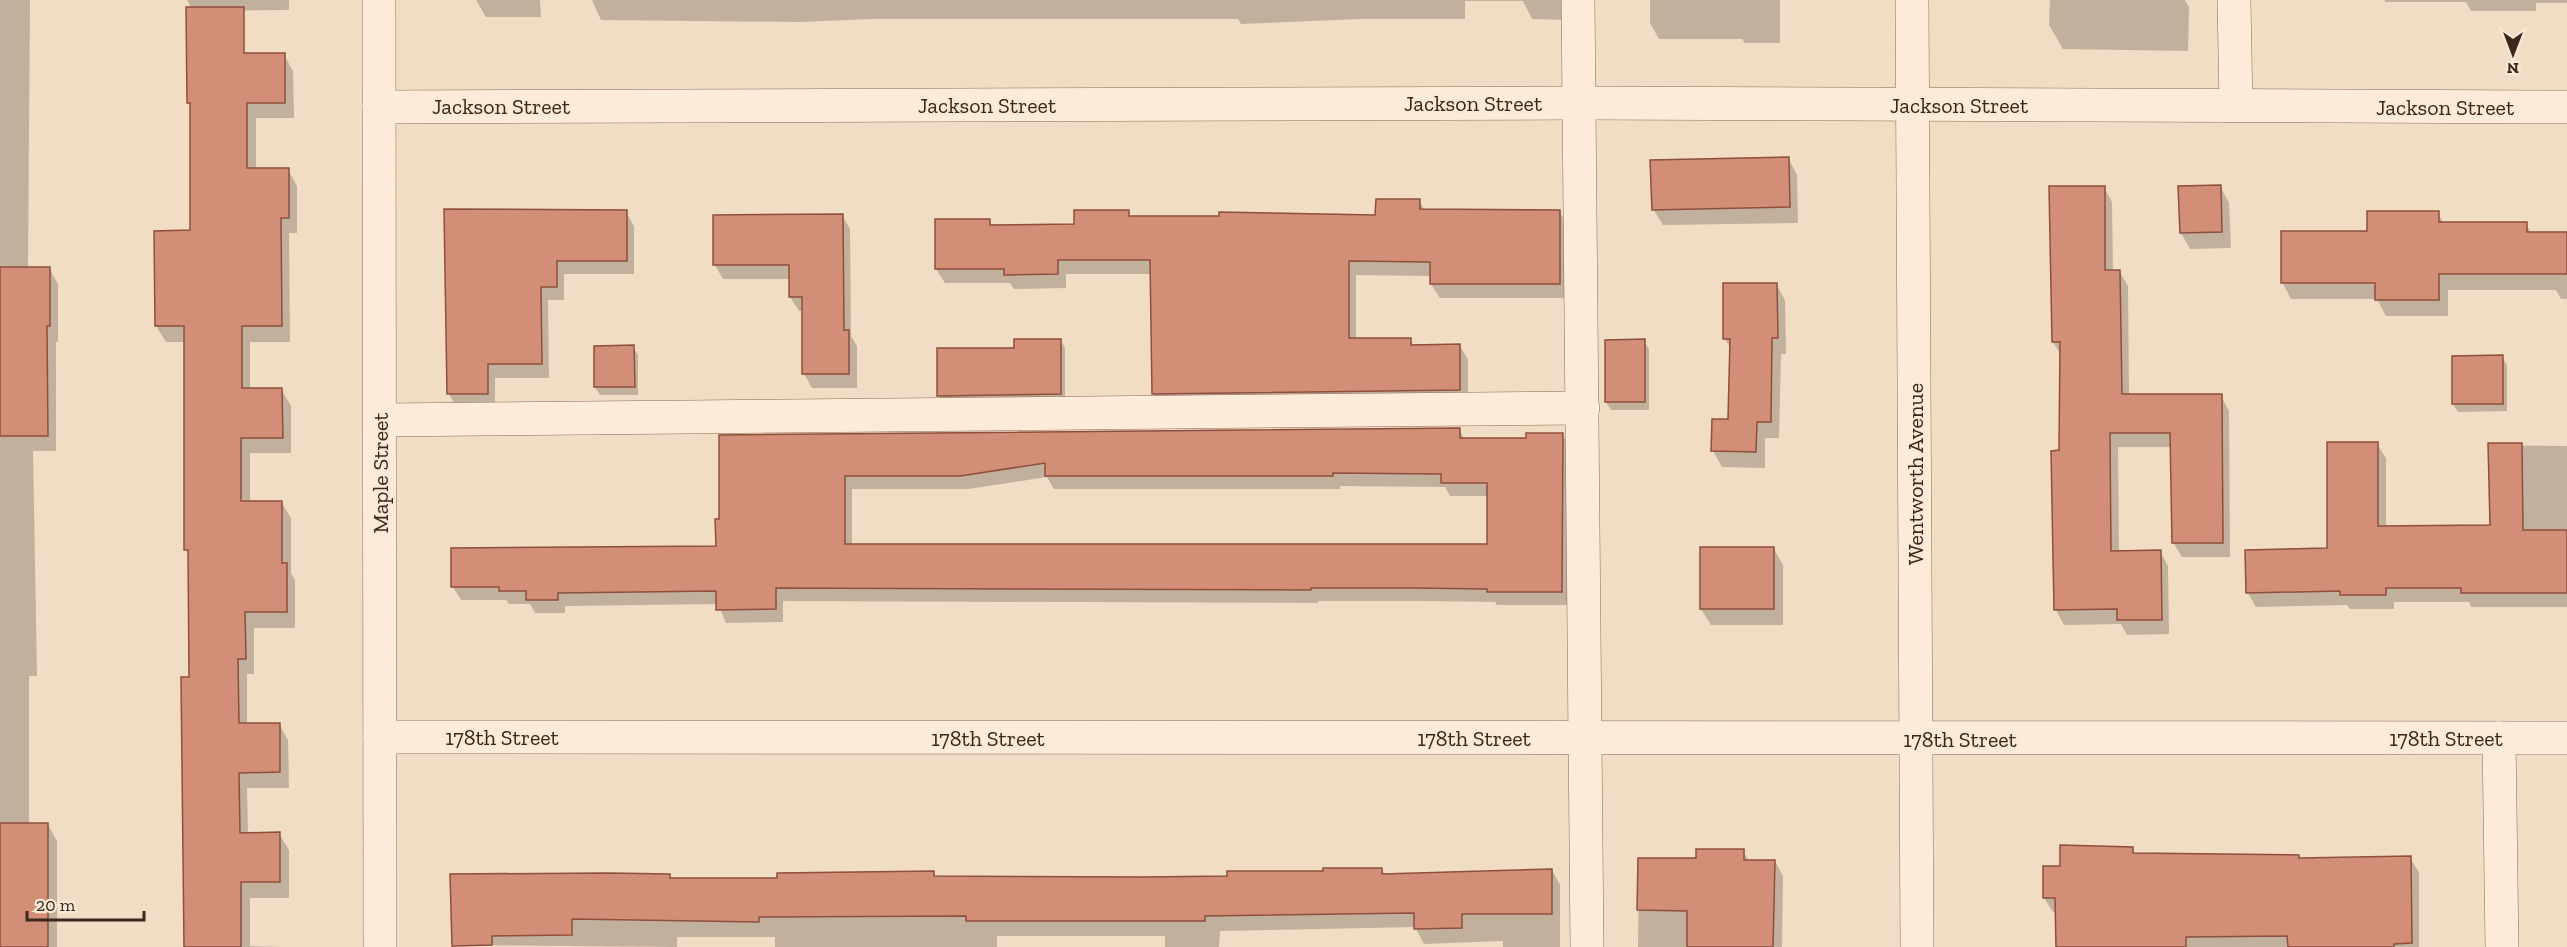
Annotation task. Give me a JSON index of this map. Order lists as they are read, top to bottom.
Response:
{
  "streets": {
    "street": [
      "Jackson Street",
      "Maple Street",
      "Wentworth Avenue",
      "178th Street"
    ]
  },
  "crossings": [
    ["Jackson Street", "Maple Street"],
    ["Jackson Street", "Wentworth Avenue"],
    ["Maple Street", "178th Street"],
    ["Wentworth Avenue", "178th Street"]
  ],
  "scale_bar": "20 m",
  "north": "bottom"
}
